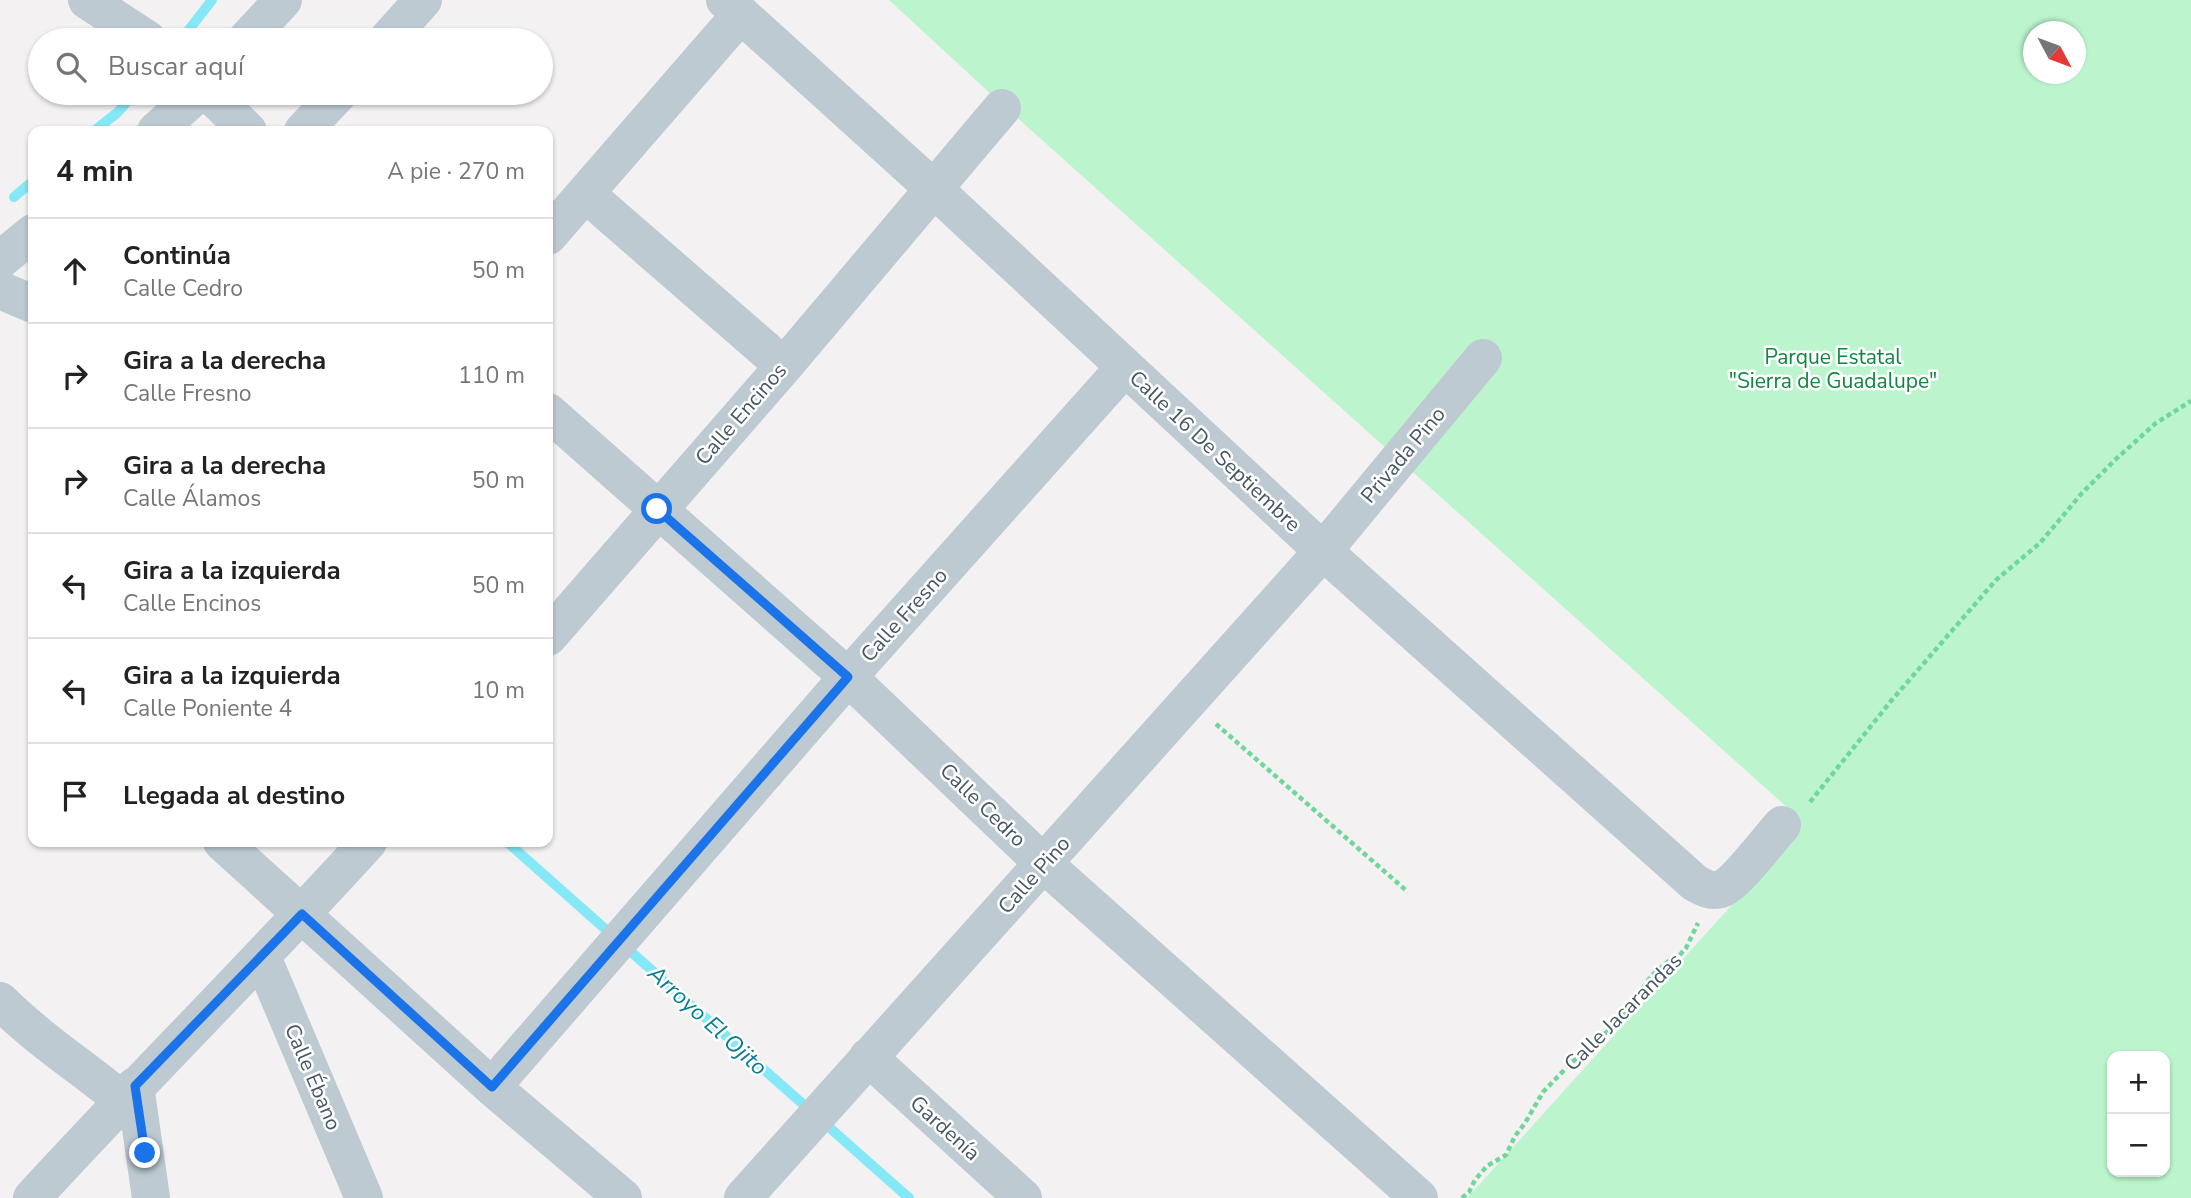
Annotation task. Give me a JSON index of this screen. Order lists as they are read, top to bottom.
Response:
{
  "streets": {
    "street": [
      "Calle Encinos",
      "Calle 16 De Septiembre",
      "Privada Pino",
      "Calle Fresno",
      "Calle Cedro",
      "Calle Pino",
      "Calle Ébano",
      "Gardenía"
    ],
    "path": ["Calle Jacarandas"]
  },
  "crossings": [
    ["Calle Encinos", "Calle 16 De Septiembre"],
    ["Calle Encinos", "Calle Cedro"],
    ["Calle 16 De Septiembre", "Privada Pino"],
    ["Calle 16 De Septiembre", "Calle Fresno"],
    ["Calle 16 De Septiembre", "Calle Pino"],
    ["Calle 16 De Septiembre", "Calle Jacarandas"],
    ["Privada Pino", "Calle Pino"],
    ["Calle Fresno", "Calle Cedro"],
    ["Calle Cedro", "Calle Pino"],
    ["Calle Pino", "Gardenía"]
  ],
  "water": ["Arroyo El Ojito"],
  "parks": ["Parque Estatal \"Sierra de Guadalupe\""],
  "north": "bottom right",
  "page": {
    "search": "Buscar aquí",
    "heading": ["4 min", "A pie · 270 m"],
    "list": [
      ["Continúa", "Calle Cedro", "50 m"],
      ["Gira a la derecha", "Calle Fresno", "110 m"],
      ["Gira a la derecha", "Calle Álamos", "50 m"],
      ["Gira a la izquierda", "Calle Encinos", "50 m"],
      ["Gira a la izquierda", "Calle Poniente 4", "10 m"],
      "Llegada al destino"
    ],
    "map_buttons": ["+", "−"]
  }
}
